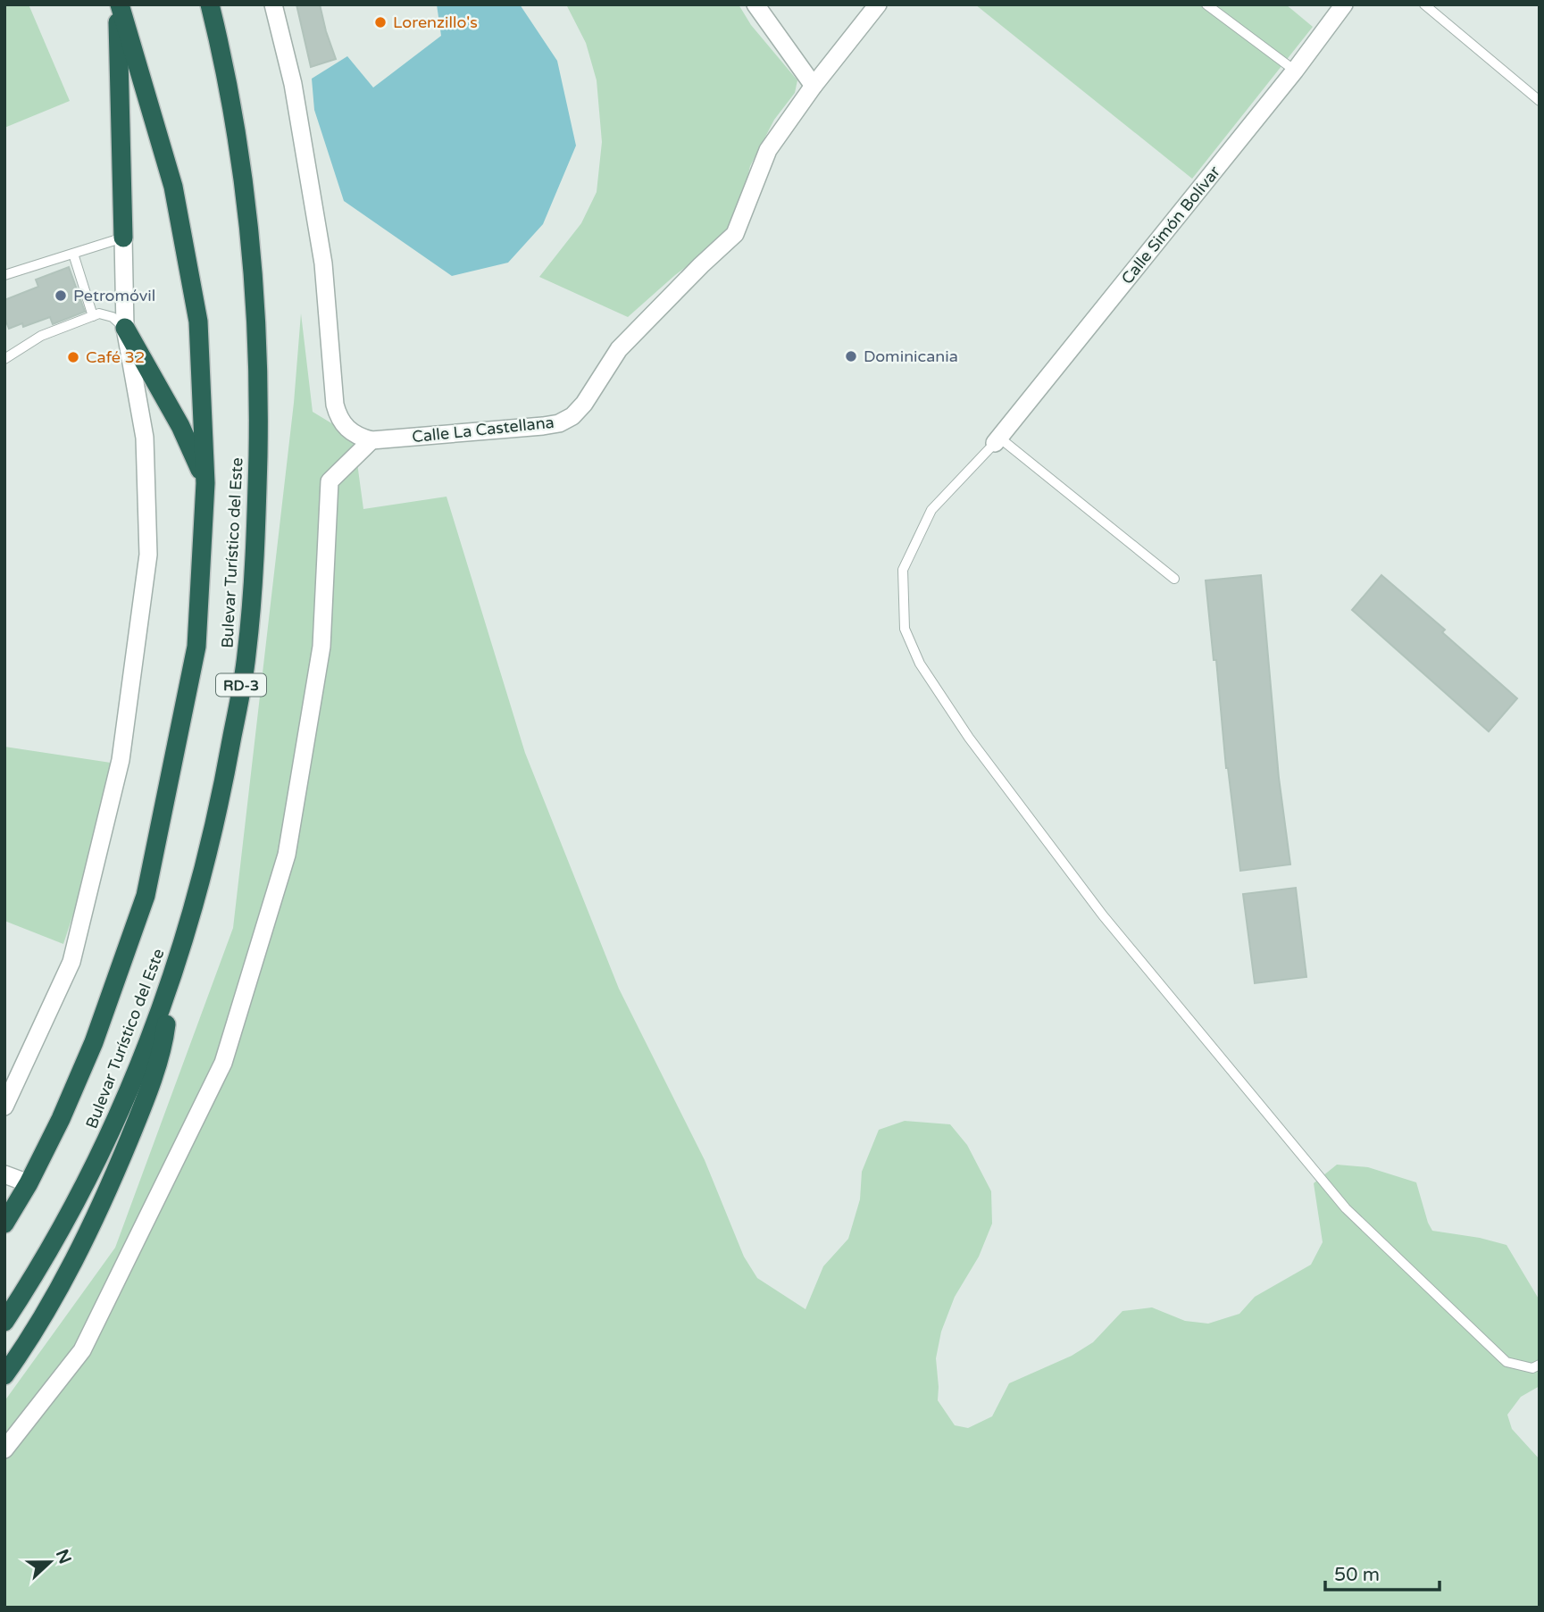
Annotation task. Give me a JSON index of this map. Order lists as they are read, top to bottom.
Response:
{
  "streets": {
    "highway": ["Bulevar Turístico del Este", "RD-3"],
    "street": ["Calle Simón Bolívar", "Calle La Castellana"]
  },
  "places": [
    "Lorenzillo's",
    "Petromóvil",
    "Dominicania",
    "Café 32"
  ],
  "scale_bar": "50 m",
  "north": "right"
}
